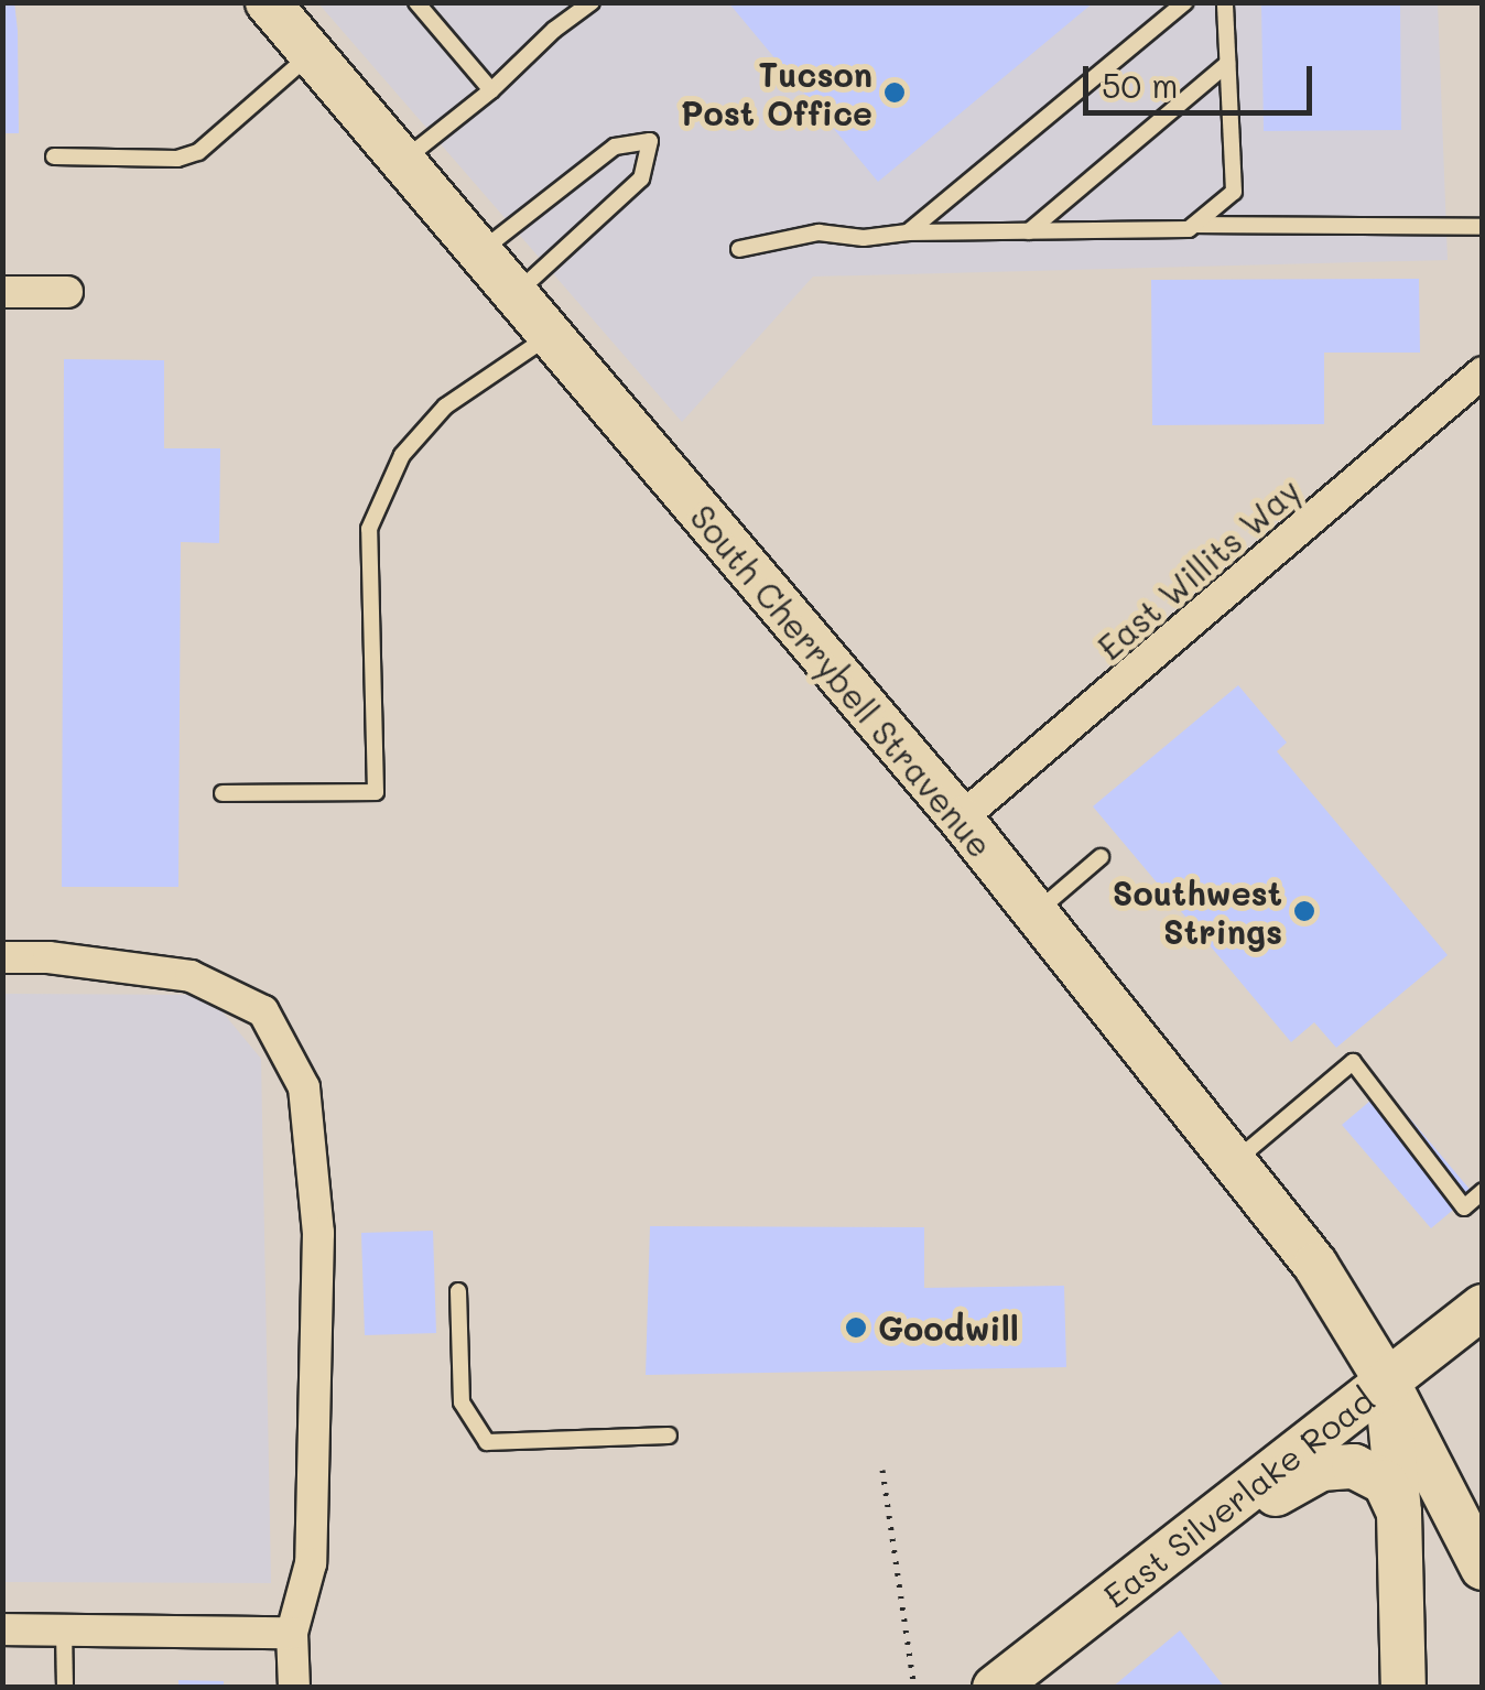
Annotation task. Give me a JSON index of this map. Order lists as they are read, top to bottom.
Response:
{
  "streets": {
    "street": ["East Willits Way", "South Cherrybell Stravenue", "East Silverlake Road"]
  },
  "crossings": [
    ["East Willits Way", "South Cherrybell Stravenue"],
    ["South Cherrybell Stravenue", "East Silverlake Road"]
  ],
  "places": ["Tucson Post Office", "Southwest Strings", "Goodwill"],
  "scale_bar": "50 m"
}
